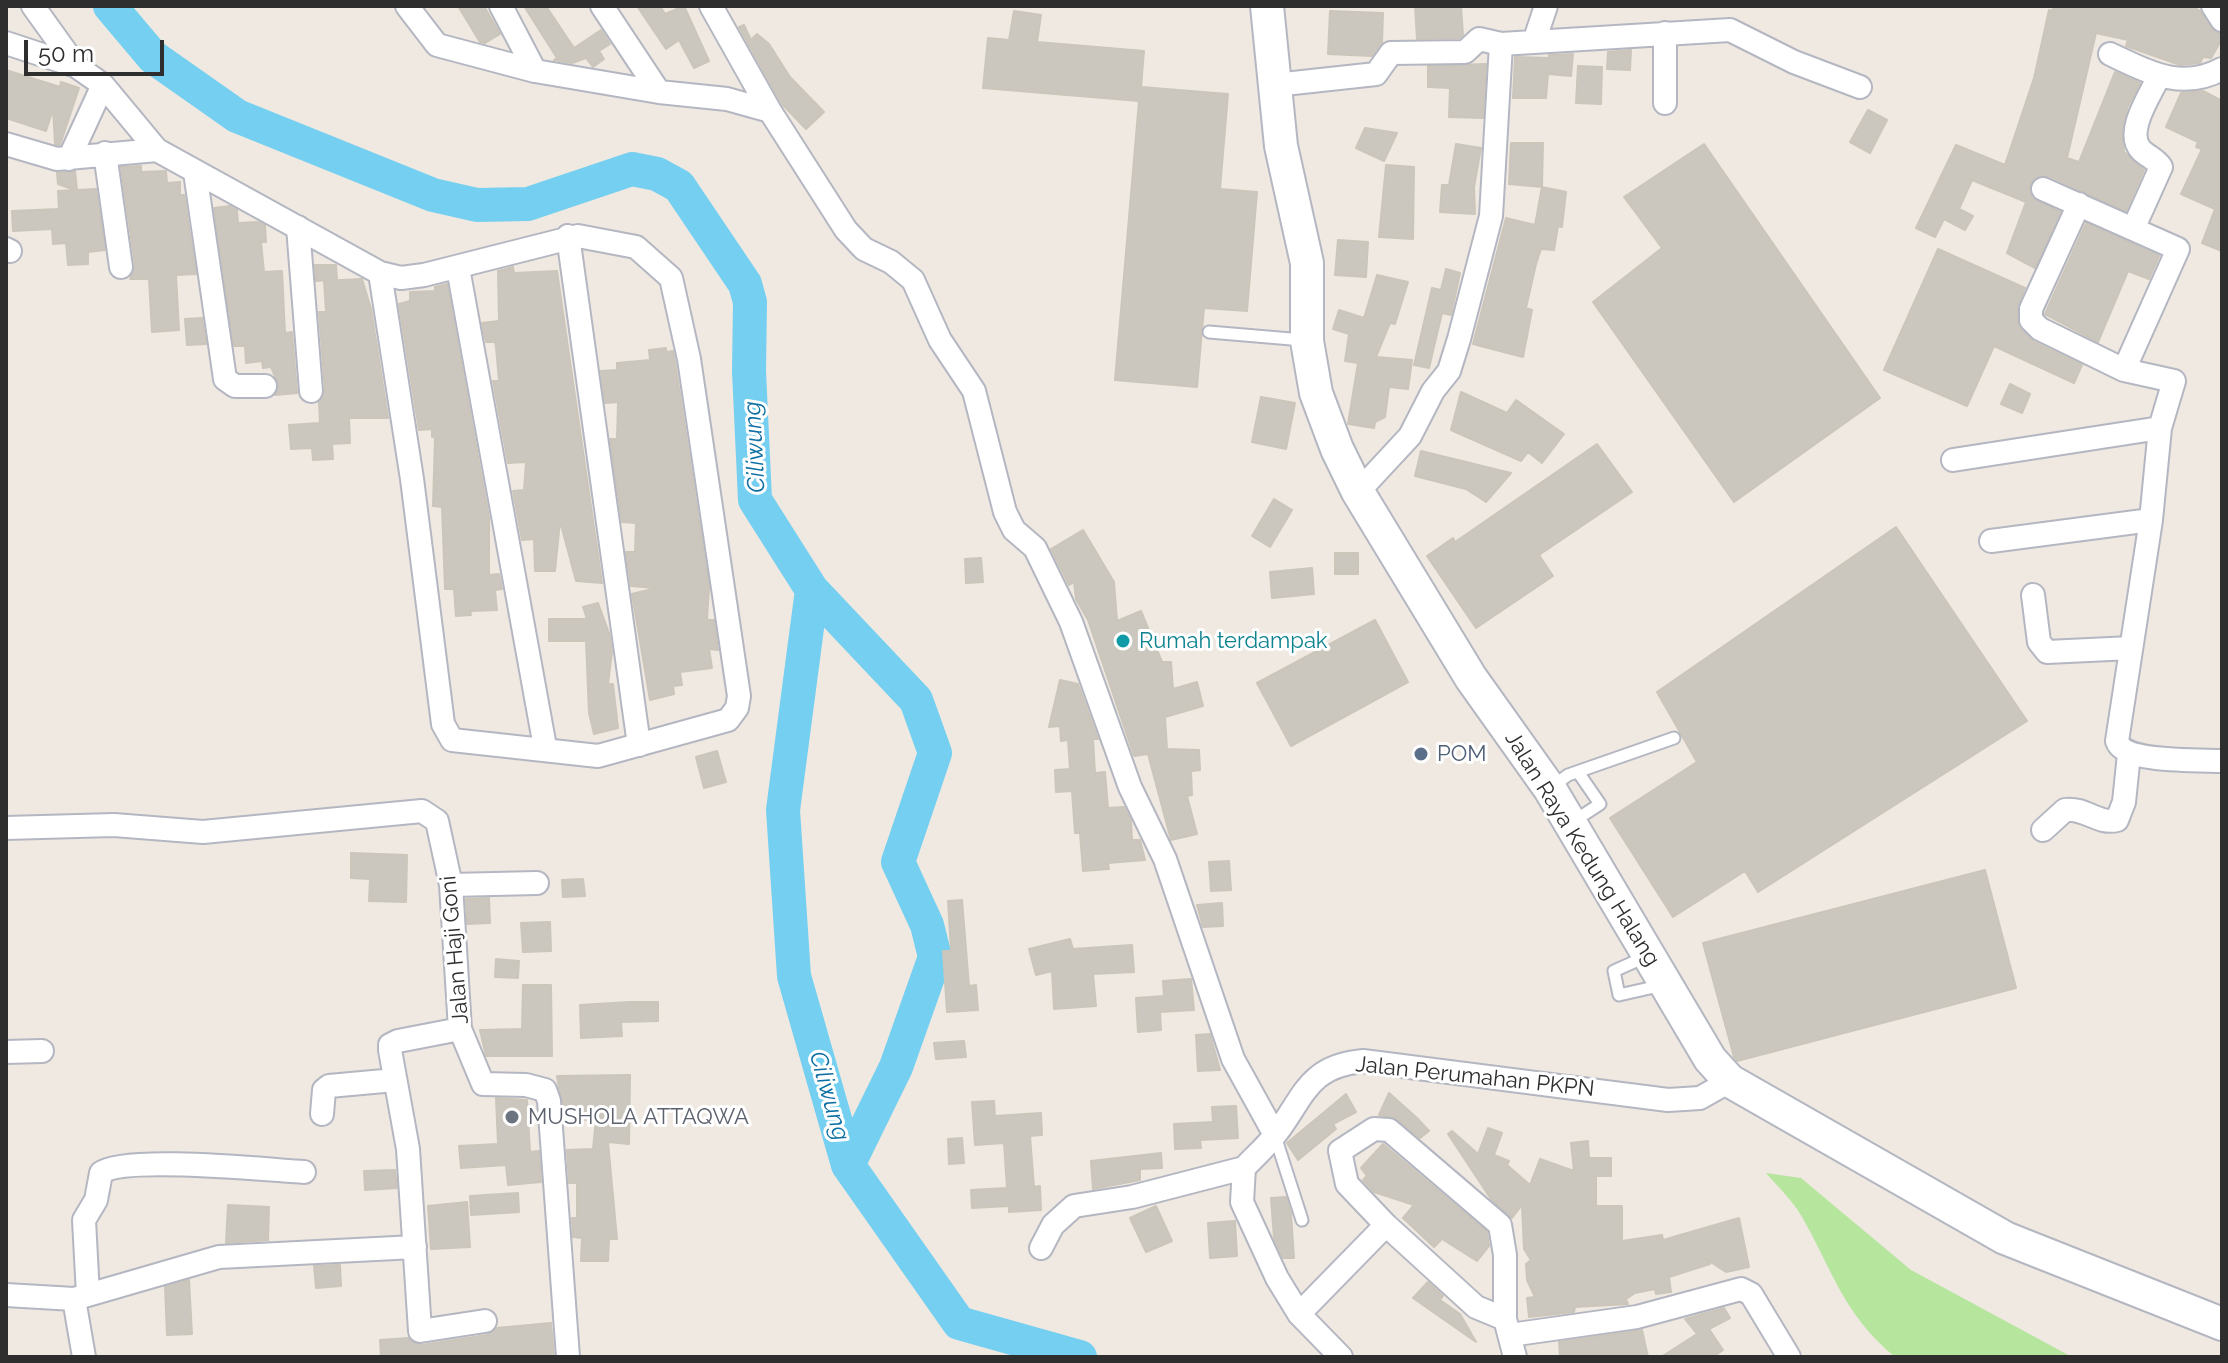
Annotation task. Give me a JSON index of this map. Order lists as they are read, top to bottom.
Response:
{
  "streets": {
    "main road": ["Jalan Raya Kedung Halang"],
    "street": ["Jalan Haji Goni", "Jalan Perumahan PKPN"]
  },
  "crossings": [
    ["Jalan Raya Kedung Halang", "Jalan Perumahan PKPN"]
  ],
  "water": ["Ciliwung"],
  "places": ["Rumah terdampak", "POM", "MUSHOLA ATTAQWA"],
  "scale_bar": "50 m"
}
